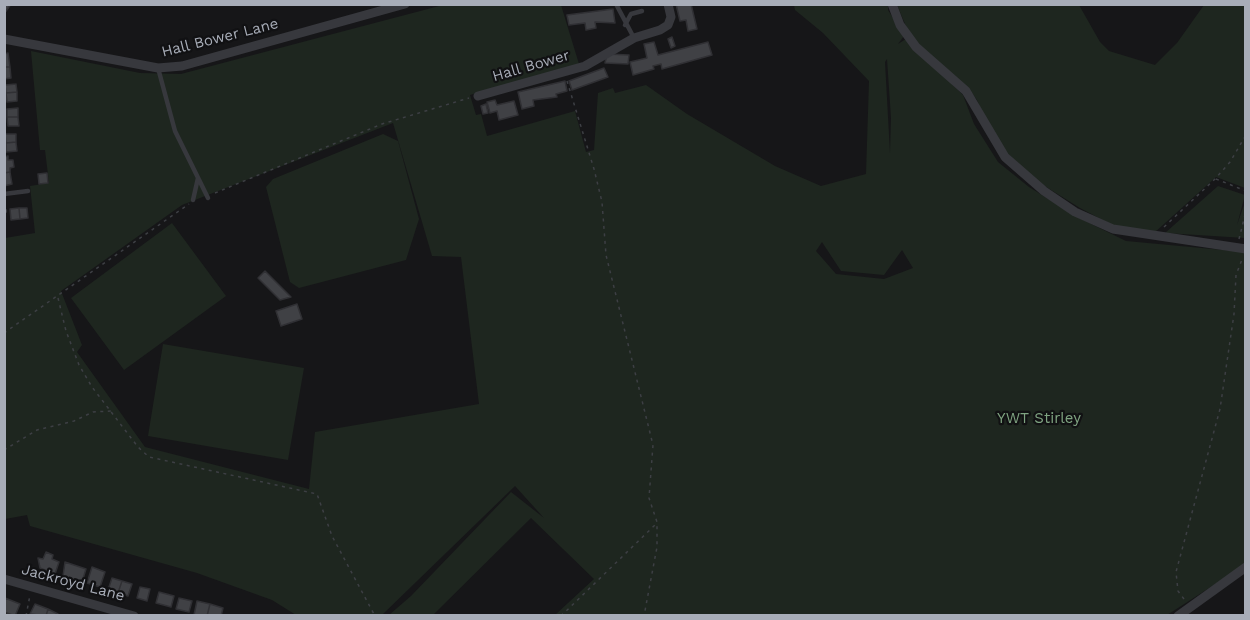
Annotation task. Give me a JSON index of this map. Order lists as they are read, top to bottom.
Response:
{
  "streets": {
    "street": ["Hall Bower Lane", "Hall Bower", "Jackroyd Lane"]
  },
  "parks": ["YWT Stirley"]
}
